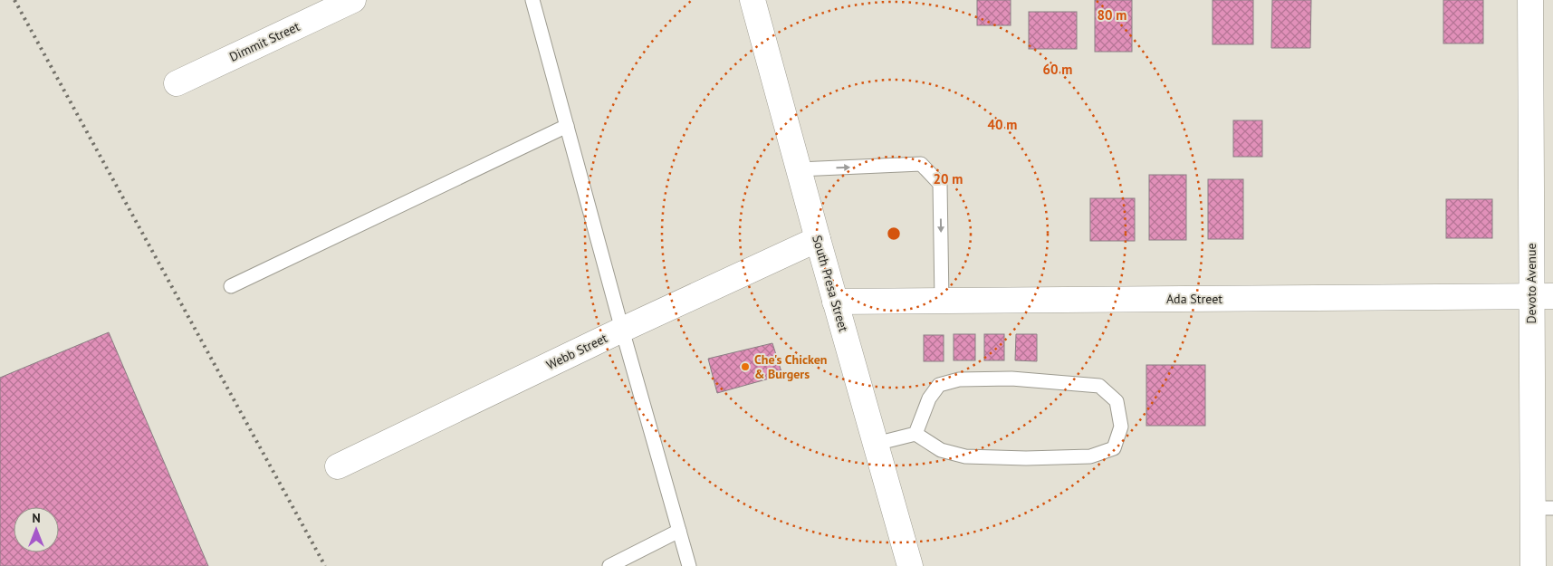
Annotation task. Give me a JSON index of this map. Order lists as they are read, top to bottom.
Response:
{
  "streets": {
    "street": [
      "Dimmit Street",
      "South Presa Street",
      "Devoto Avenue",
      "Ada Street",
      "Webb Street"
    ]
  },
  "crossings": [
    ["South Presa Street", "Ada Street"],
    ["South Presa Street", "Webb Street"],
    ["Devoto Avenue", "Ada Street"]
  ],
  "places": ["Che's Chicken & Burgers"],
  "north": "top",
  "rings": [
    "80 m",
    "60 m",
    "40 m",
    "20 m"
  ]
}
